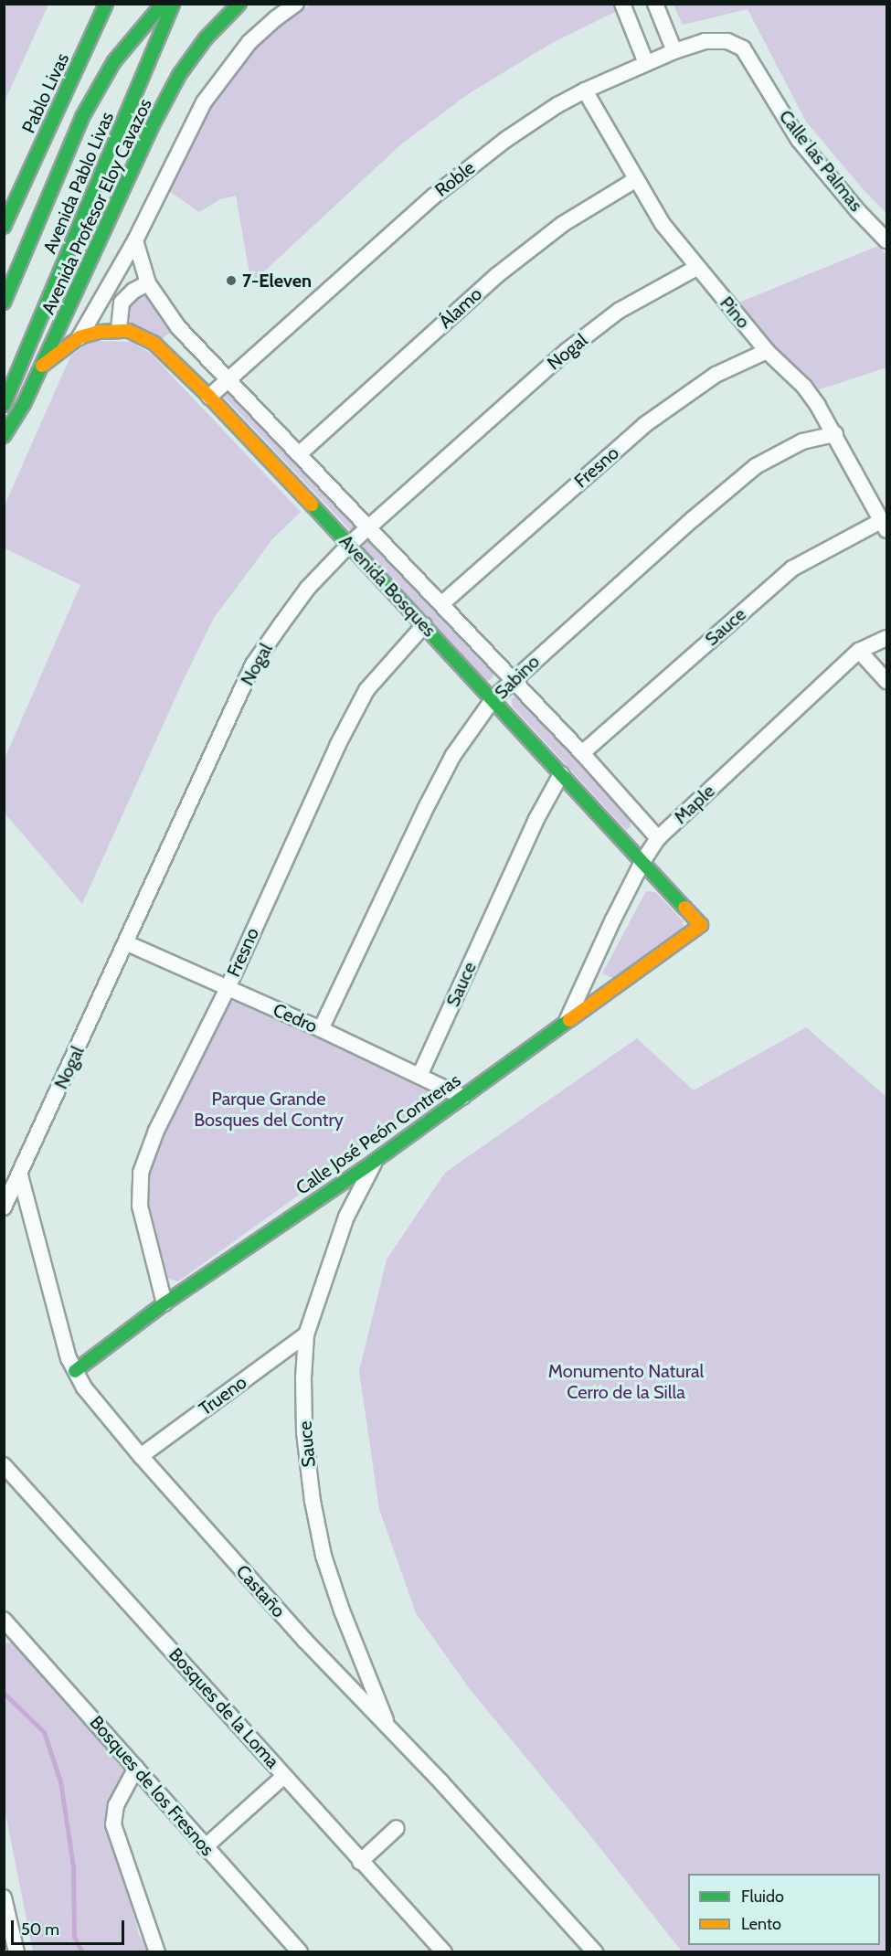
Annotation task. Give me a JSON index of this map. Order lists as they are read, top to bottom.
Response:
{
  "streets": {
    "street": [
      "Pablo Livas",
      "Calle las Palmas",
      "Roble",
      "Avenida Pablo Livas",
      "Avenida Profesor Eloy Cavazos",
      "Álamo",
      "Pino",
      "Nogal",
      "Fresno",
      "Avenida Bosques",
      "Sauce",
      "Sabino",
      "Maple",
      "Cedro",
      "Calle José Peón Contreras",
      "Trueno",
      "Castaño",
      "Bosques de la Loma",
      "Bosques de los Fresnos"
    ]
  },
  "crossings": [
    ["Calle las Palmas", "Roble"],
    ["Roble", "Pino"],
    ["Roble", "Avenida Bosques"],
    ["Avenida Profesor Eloy Cavazos", "Avenida Bosques"],
    ["Álamo", "Pino"],
    ["Álamo", "Avenida Bosques"],
    ["Pino", "Nogal"],
    ["Pino", "Fresno"],
    ["Pino", "Sauce"],
    ["Pino", "Sabino"],
    ["Nogal", "Avenida Bosques"],
    ["Nogal", "Cedro"],
    ["Nogal", "Castaño"],
    ["Fresno", "Avenida Bosques"],
    ["Fresno", "Cedro"],
    ["Fresno", "Calle José Peón Contreras"],
    ["Avenida Bosques", "Sauce"],
    ["Avenida Bosques", "Sabino"],
    ["Avenida Bosques", "Maple"],
    ["Avenida Bosques", "Calle José Peón Contreras"],
    ["Sauce", "Cedro"],
    ["Sauce", "Calle José Peón Contreras"],
    ["Sauce", "Trueno"],
    ["Sauce", "Castaño"],
    ["Sabino", "Cedro"],
    ["Maple", "Calle José Peón Contreras"],
    ["Cedro", "Calle José Peón Contreras"],
    ["Calle José Peón Contreras", "Castaño"],
    ["Trueno", "Castaño"]
  ],
  "parks": ["Parque Grande Bosques del Contry", "Monumento Natural Cerro de la Silla"],
  "places": ["7-Eleven"],
  "legend": ["Fluido", "Lento"],
  "scale_bar": "50 m"
}
